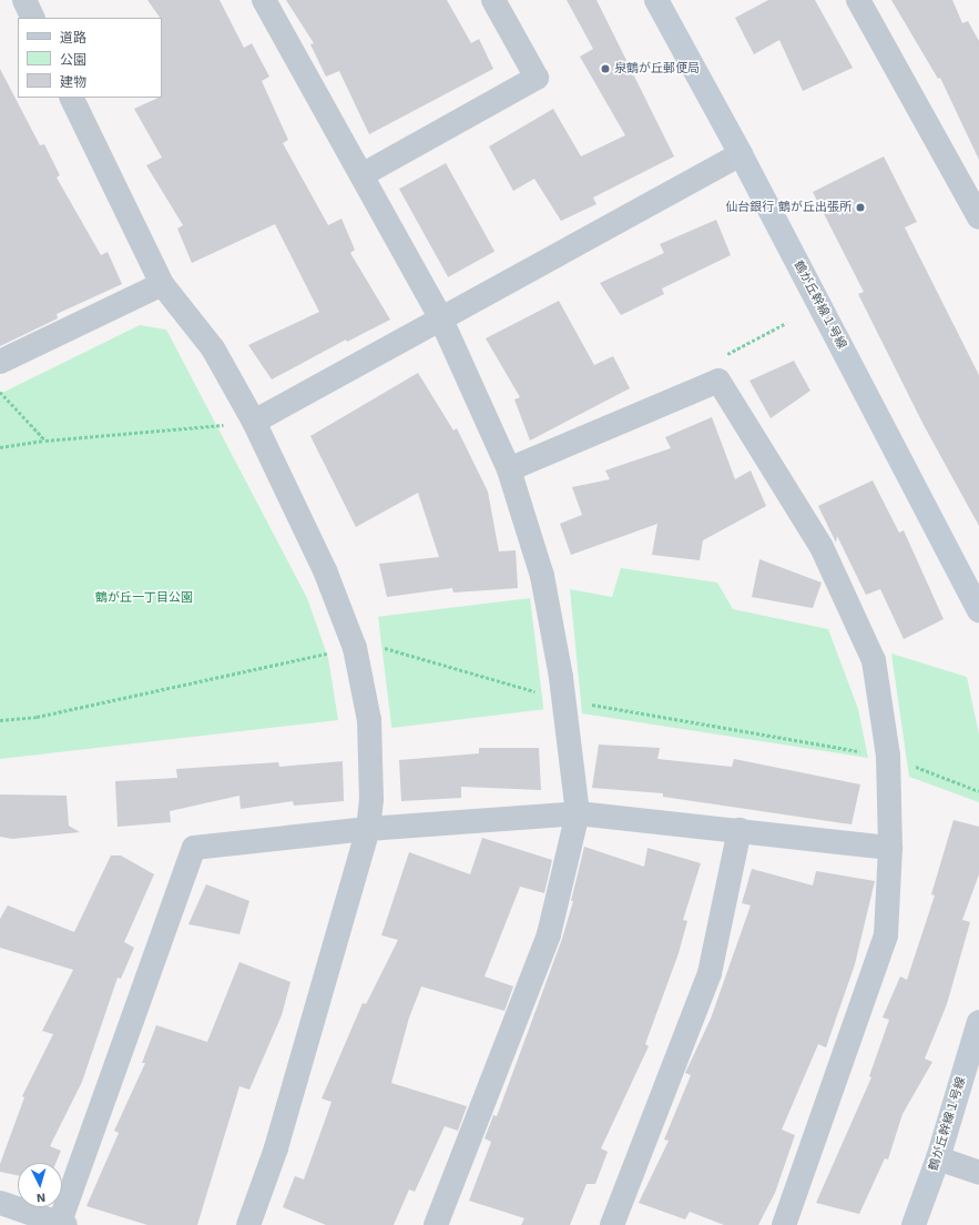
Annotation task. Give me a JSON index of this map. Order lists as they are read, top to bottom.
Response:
{
  "streets": {
    "street": ["鶴が丘幹線１号線"]
  },
  "parks": ["鶴が丘一丁目公園"],
  "places": ["泉鶴が丘郵便局", "仙台銀行 鶴が丘出張所"],
  "legend": ["道路", "公園", "建物"],
  "north": "bottom"
}
